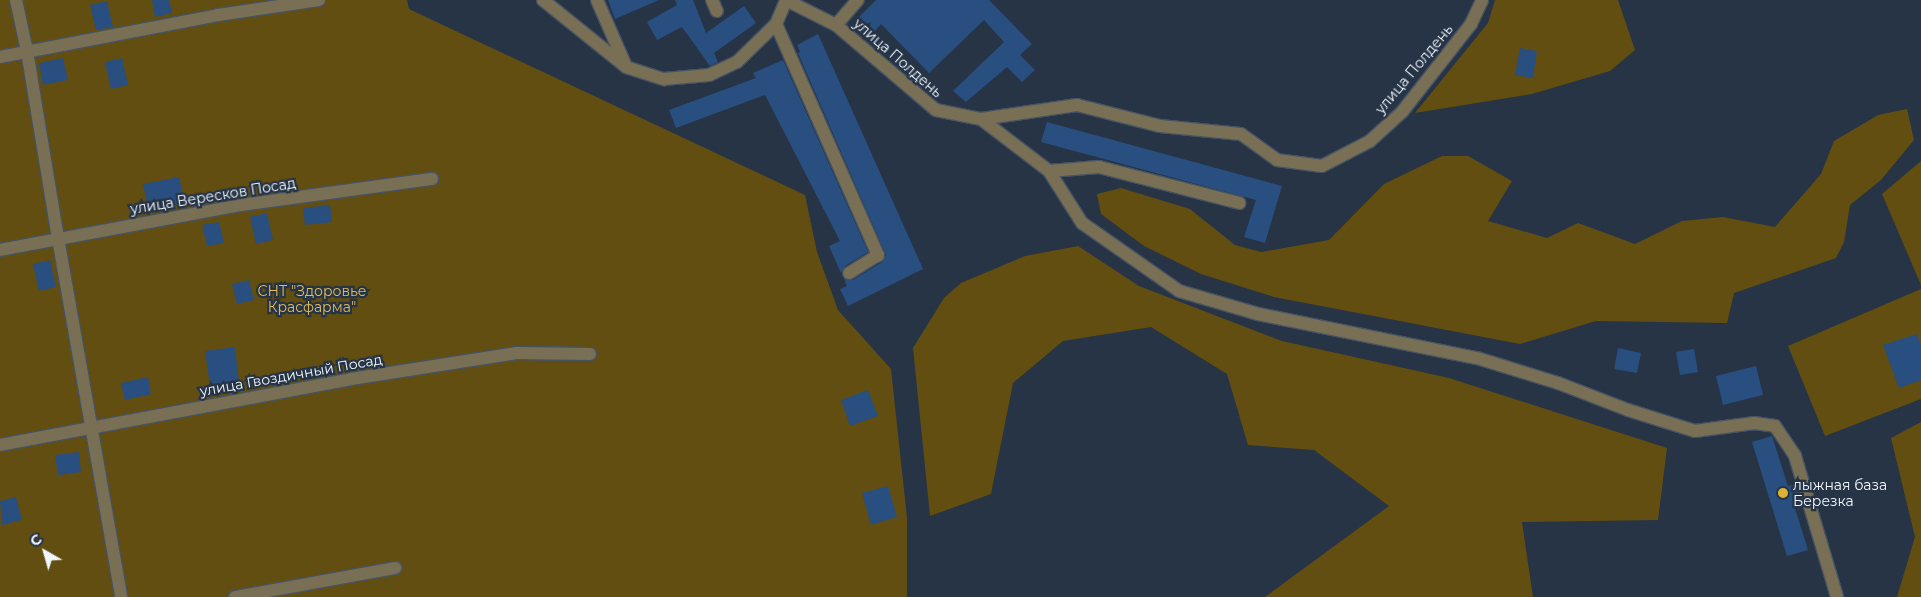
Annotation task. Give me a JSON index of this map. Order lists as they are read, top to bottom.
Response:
{
  "streets": {
    "street": ["улица Полдень", "улица Вересков Посад", "улица Гвоздичный Посад"]
  },
  "parks": ["СНТ \"Здоровье Красфарма\""],
  "places": ["лыжная база Березка"],
  "north": "top left"
}
